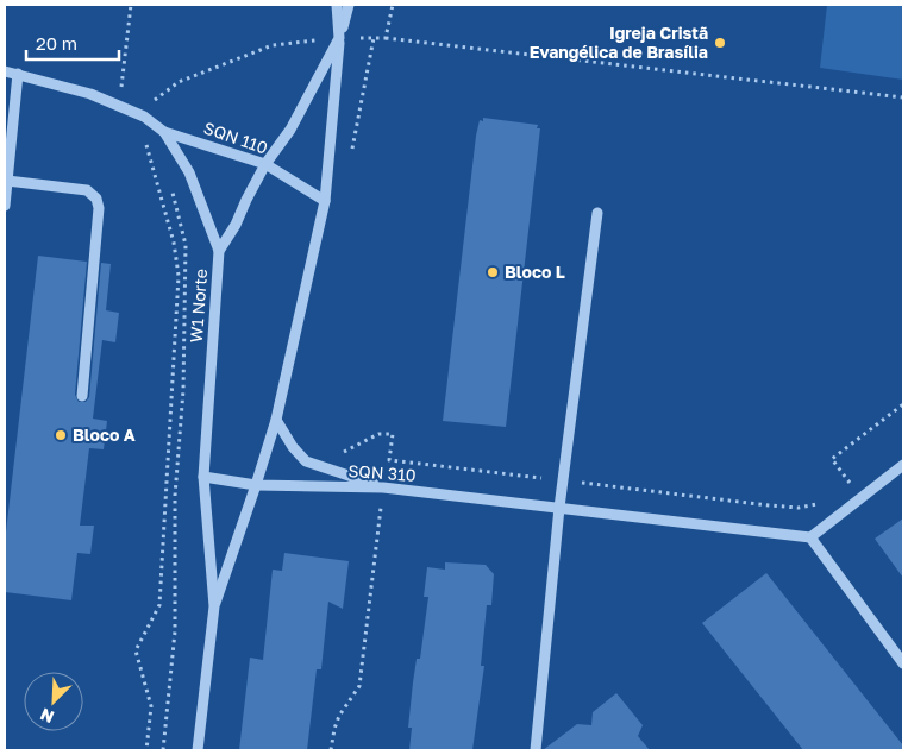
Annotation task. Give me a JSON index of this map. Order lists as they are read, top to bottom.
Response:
{
  "streets": {
    "street": ["SQN 110", "W1 Norte", "SQN 310"]
  },
  "crossings": [
    ["SQN 110", "W1 Norte"],
    ["W1 Norte", "SQN 310"]
  ],
  "places": ["Igreja Cristã Evangélica de Brasília", "Bloco L", "Bloco A"],
  "scale_bar": "20 m",
  "north": "bottom left"
}
